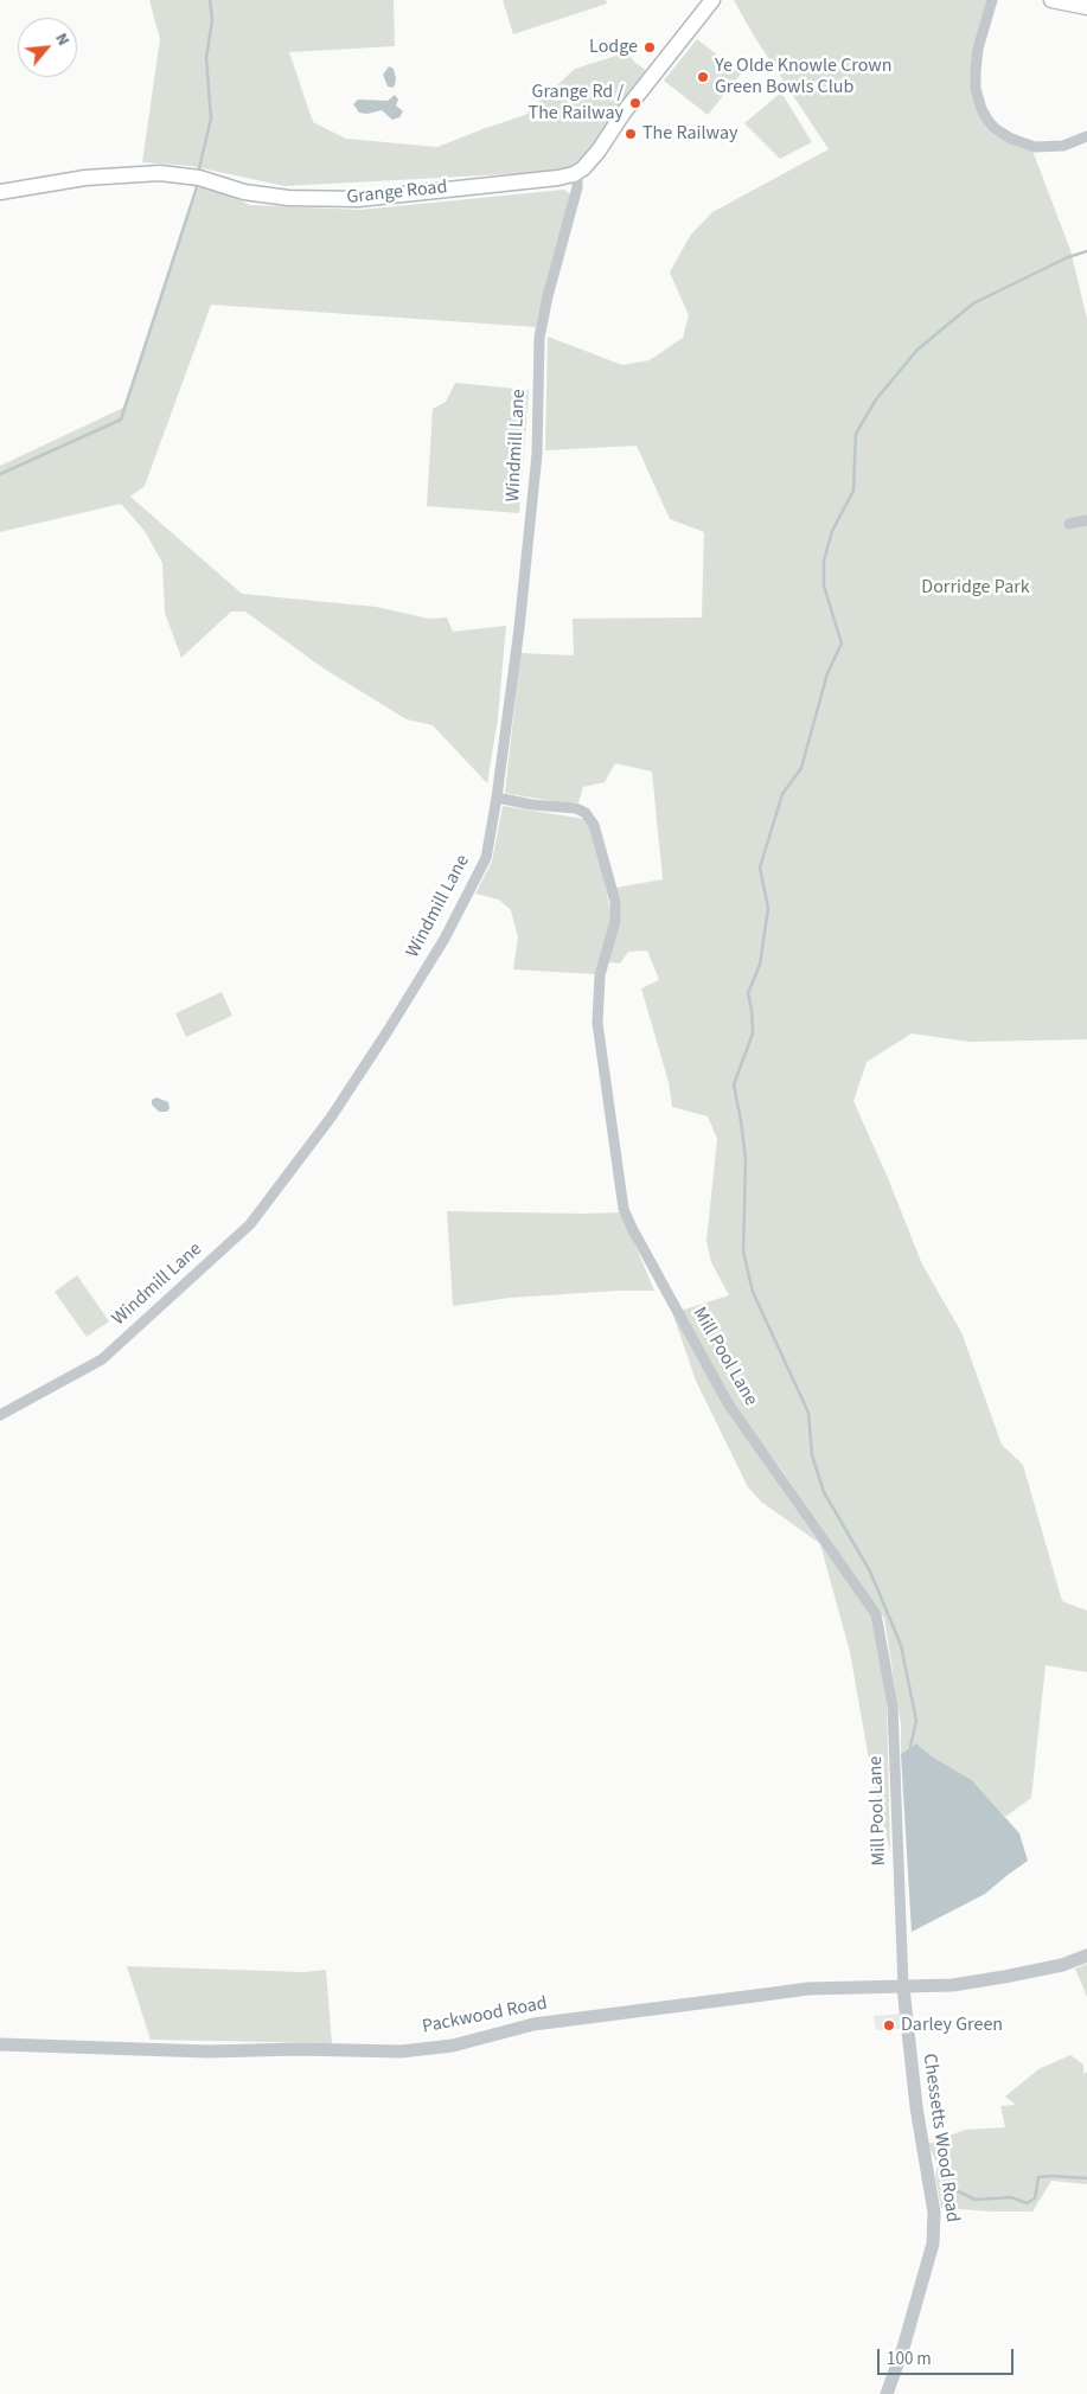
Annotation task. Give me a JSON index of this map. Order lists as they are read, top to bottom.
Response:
{
  "streets": {
    "main road": ["Grange Road"],
    "street": [
      "Windmill Lane",
      "Mill Pool Lane",
      "Packwood Road",
      "Chessetts Wood Road"
    ]
  },
  "crossings": [
    ["Grange Road", "Windmill Lane"],
    ["Windmill Lane", "Mill Pool Lane"],
    ["Mill Pool Lane", "Packwood Road"],
    ["Mill Pool Lane", "Chessetts Wood Road"],
    ["Packwood Road", "Chessetts Wood Road"]
  ],
  "parks": ["Dorridge Park"],
  "places": [
    "Lodge",
    "Ye Olde Knowle Crown Green Bowls Club",
    "Grange Rd / The Railway",
    "The Railway",
    "Darley Green"
  ],
  "scale_bar": "100 m",
  "north": "top right"
}
